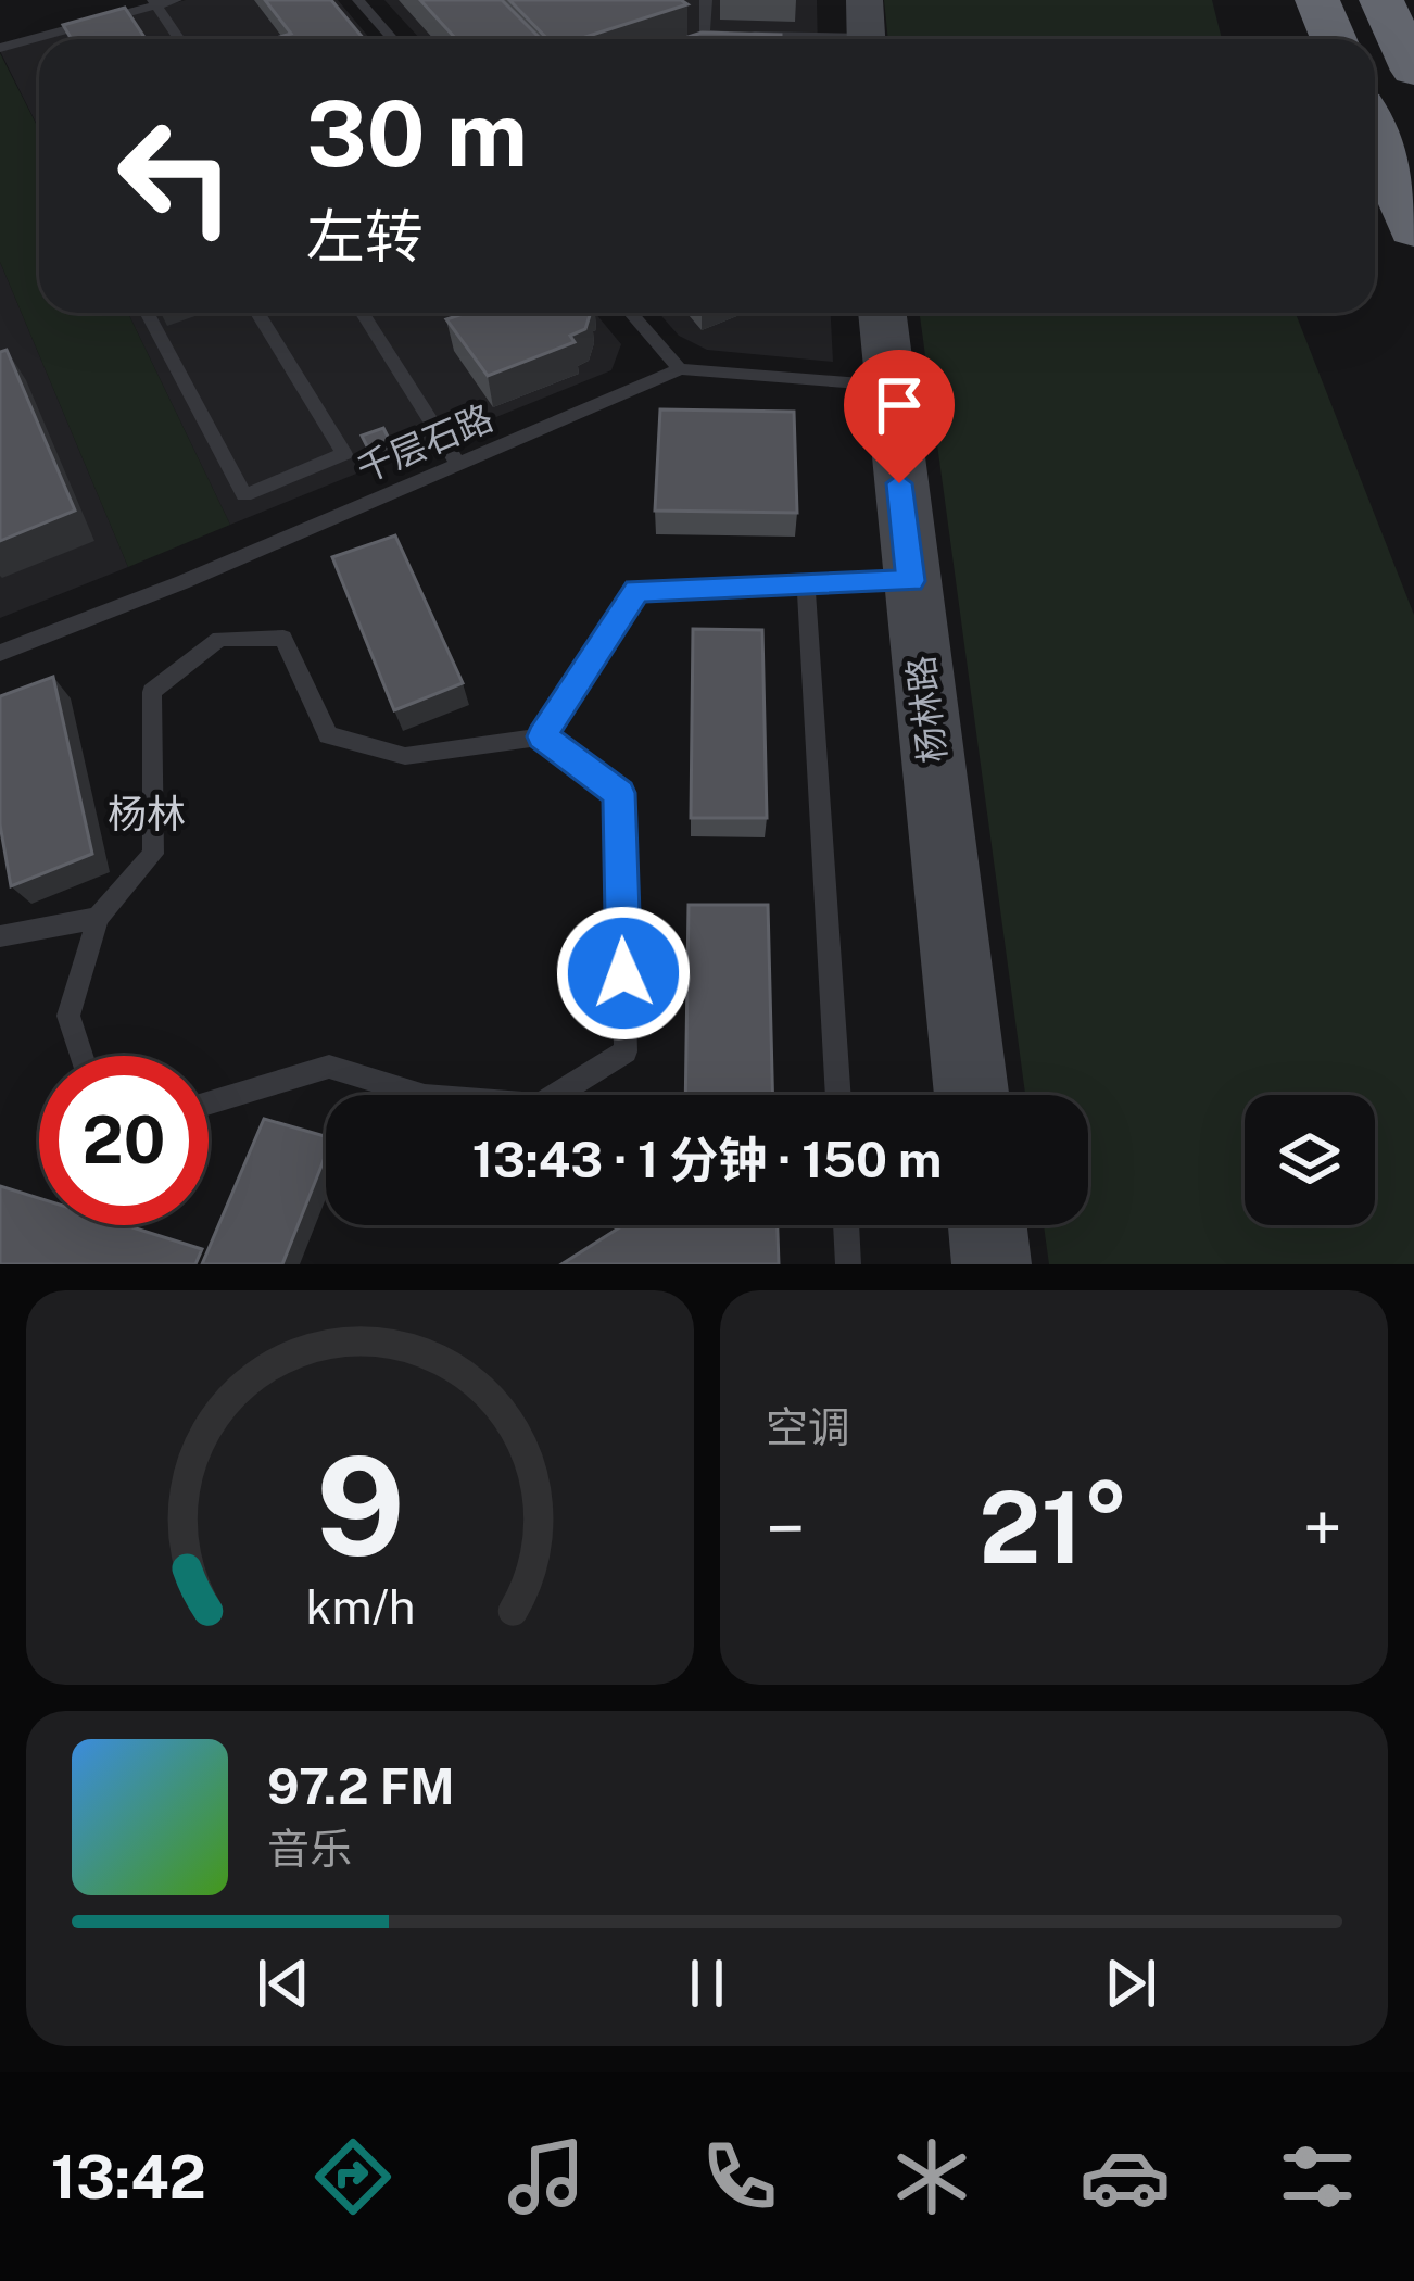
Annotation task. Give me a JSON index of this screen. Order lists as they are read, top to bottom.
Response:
{
  "streets": {
    "street": ["杨林路"],
    "lane": ["千层石路"]
  },
  "crossings": [
    ["千层石路", "杨林路"]
  ],
  "districts": ["杨林"],
  "page": {
    "turn": ["30 m", "左转"],
    "limit": "20",
    "trip": "13:43 · 1 分钟 · 150 m",
    "tile": "空调",
    "heat": ["−", "21°", "+"],
    "song": ["97.2 FM", "音乐"],
    "tabs": "13:42",
    "gauge": ["9", "km/h"]
  }
}
